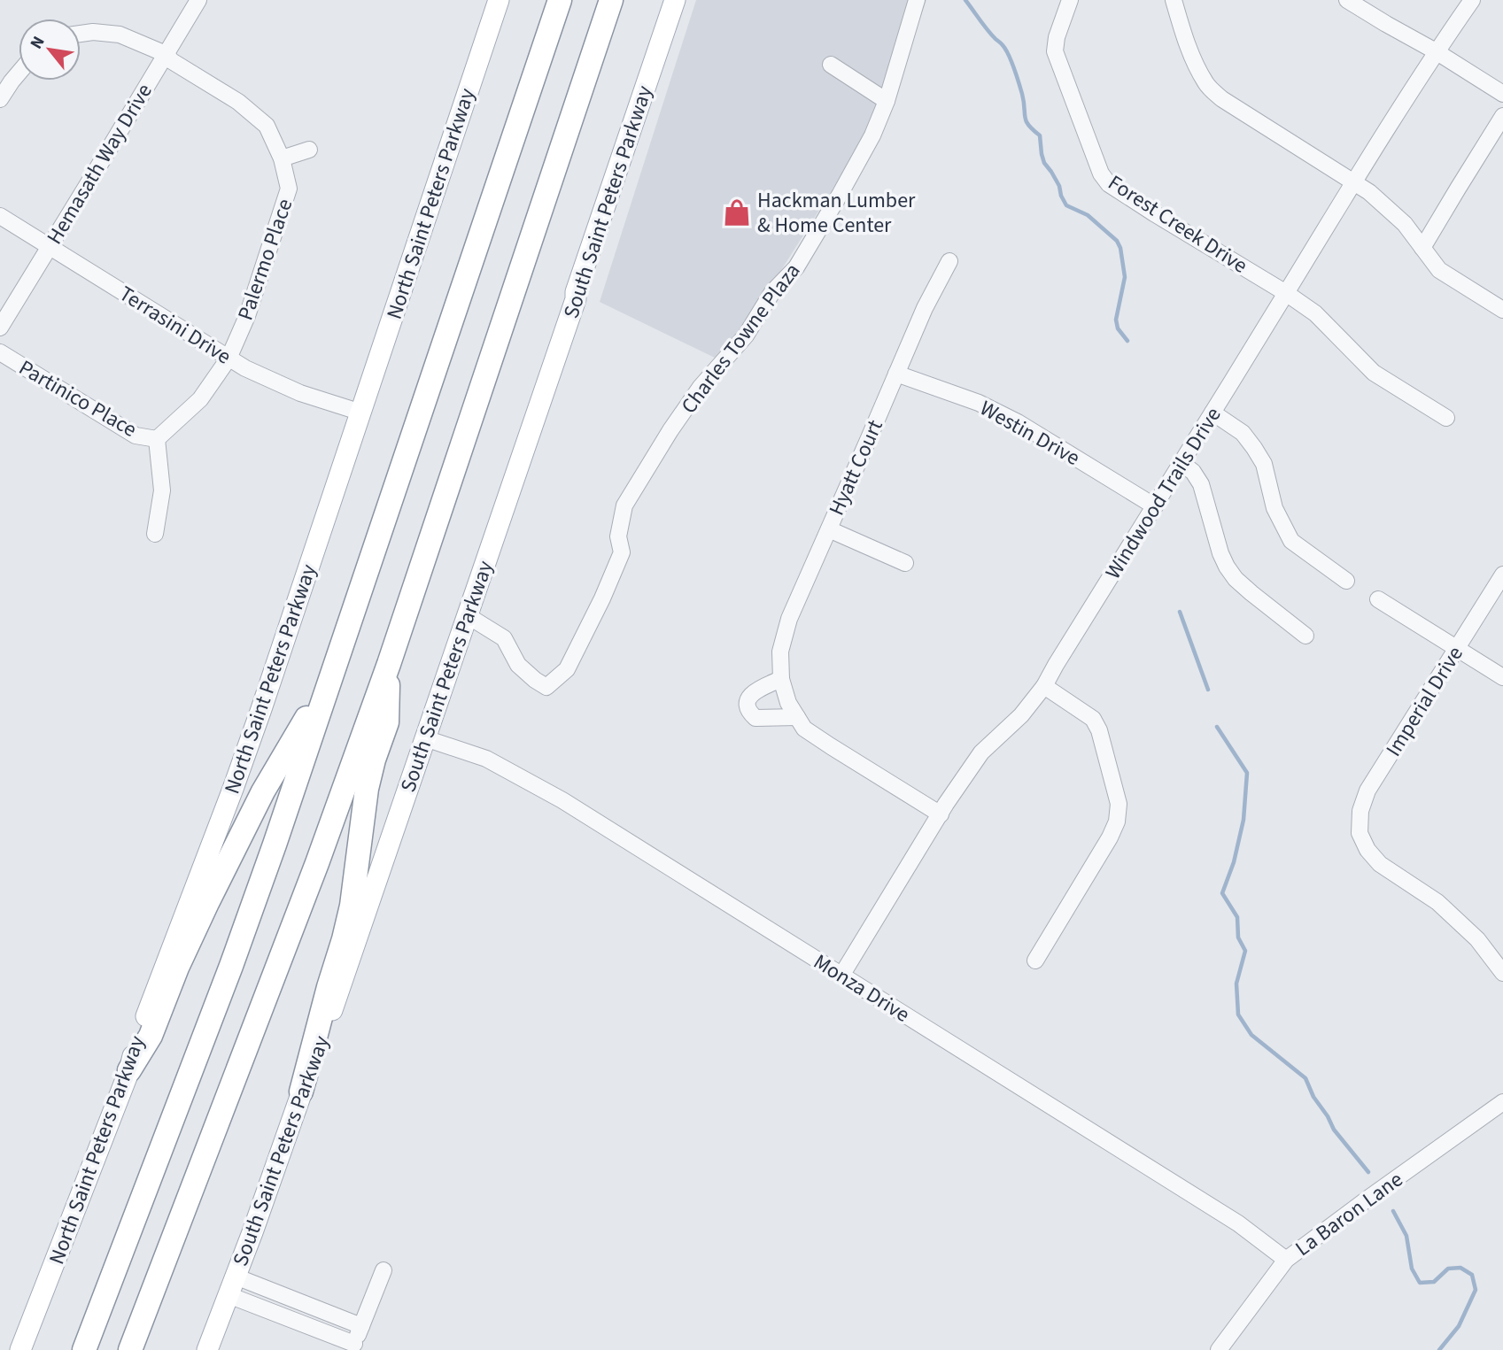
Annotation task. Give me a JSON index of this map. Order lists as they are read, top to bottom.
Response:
{
  "streets": {
    "main road": ["South Saint Peters Parkway", "North Saint Peters Parkway"],
    "street": [
      "Hemasath Way Drive",
      "Forest Creek Drive",
      "Palermo Place",
      "Terrasini Drive",
      "Charles Towne Plaza",
      "Partinico Place",
      "Westin Drive",
      "Hyatt Court",
      "Windwood Trails Drive",
      "Imperial Drive",
      "Monza Drive",
      "La Baron Lane"
    ]
  },
  "crossings": [
    ["Hemasath Way Drive", "Palermo Place"],
    ["Hemasath Way Drive", "Terrasini Drive"],
    ["South Saint Peters Parkway", "Charles Towne Plaza"],
    ["South Saint Peters Parkway", "Monza Drive"],
    ["North Saint Peters Parkway", "Terrasini Drive"],
    ["Forest Creek Drive", "Windwood Trails Drive"],
    ["Palermo Place", "Terrasini Drive"],
    ["Palermo Place", "Partinico Place"],
    ["Terrasini Drive", "Partinico Place"],
    ["Westin Drive", "Hyatt Court"],
    ["Westin Drive", "Windwood Trails Drive"],
    ["Hyatt Court", "Windwood Trails Drive"],
    ["Windwood Trails Drive", "Monza Drive"],
    ["Monza Drive", "La Baron Lane"]
  ],
  "places": {
    "shop": ["Hackman Lumber & Home Center"]
  },
  "north": "top left"
}
